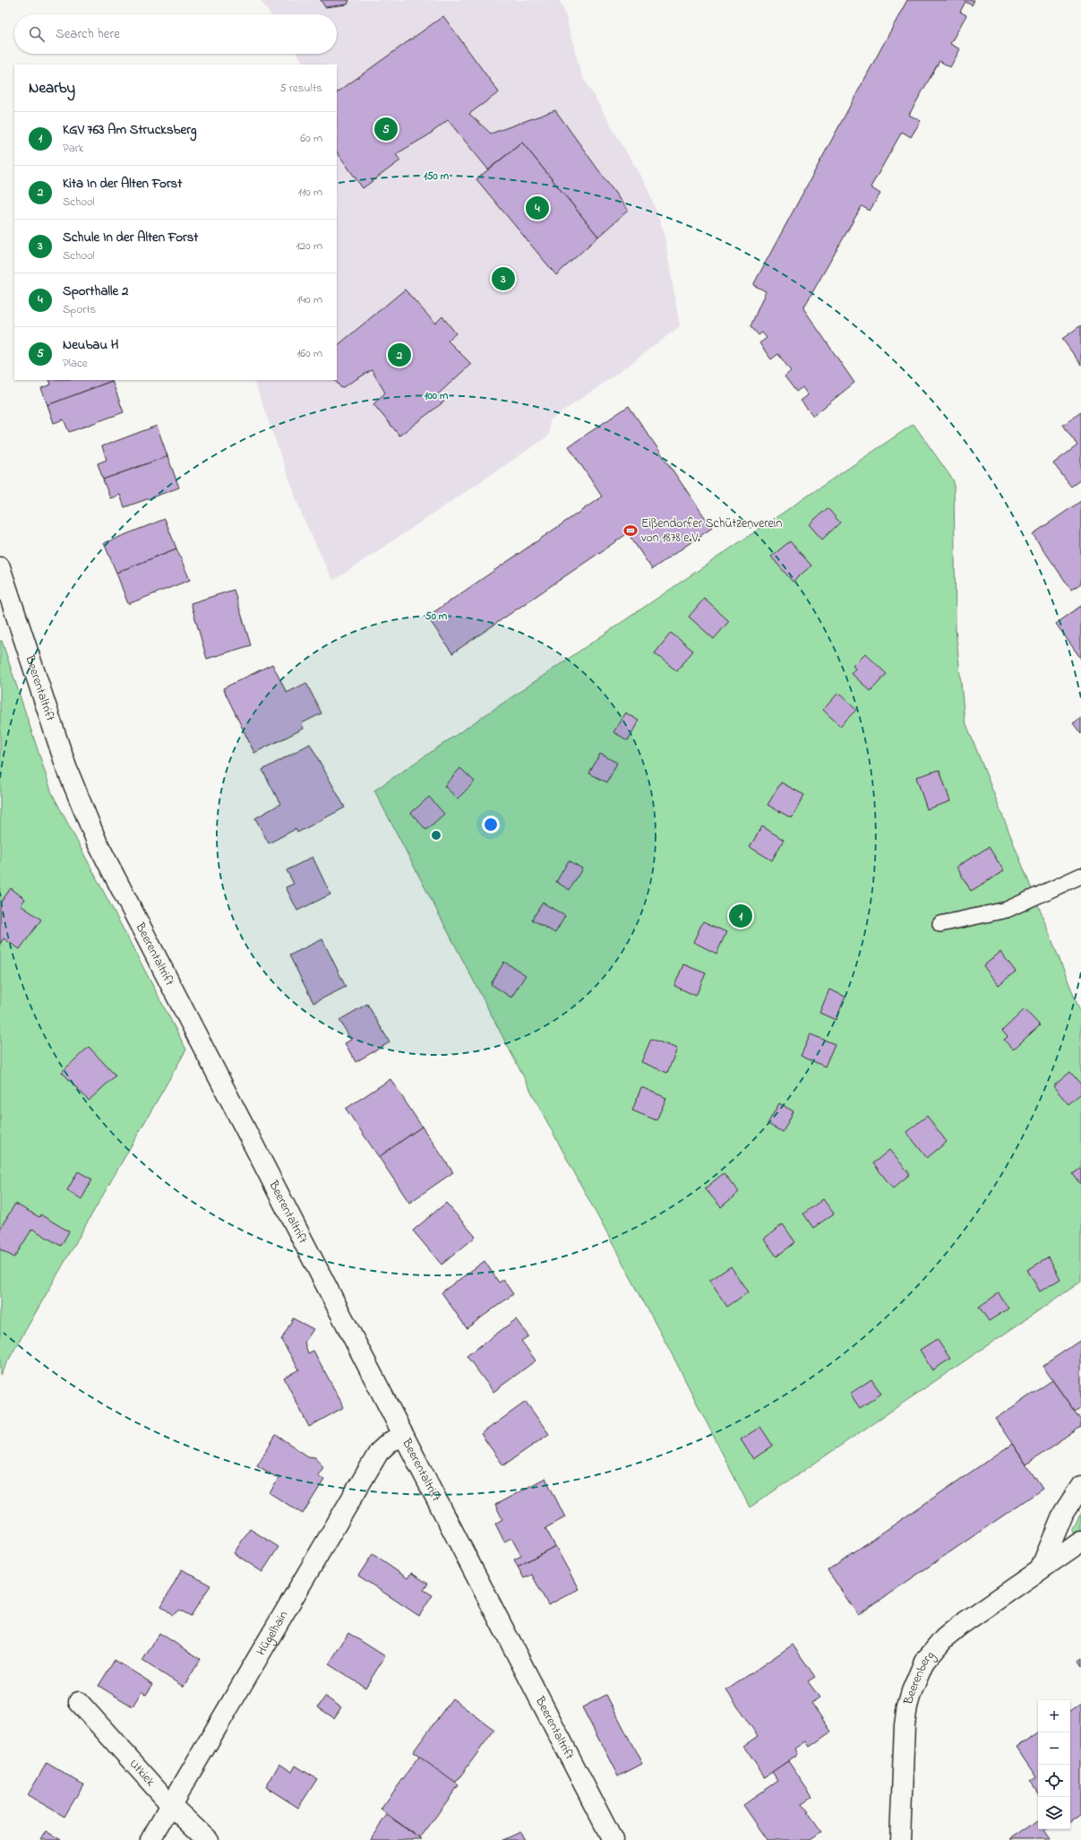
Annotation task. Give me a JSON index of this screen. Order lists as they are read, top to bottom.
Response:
{
  "streets": {
    "street": [
      "Beerentaltrift",
      "Hügelhain",
      "Beerenberg",
      "Utkiek"
    ]
  },
  "crossings": [
    ["Beerentaltrift", "Hügelhain"],
    ["Hügelhain", "Utkiek"]
  ],
  "places": {
    "sports": ["Eißendorfer Schützenverein von 1878 e.V."]
  },
  "page": {
    "search": "Search here",
    "heading": ["Nearby", "5 results"],
    "list": [
      {
        "mark": "1",
        "name": "KGV 763 Am Strucksberg",
        "note": "Park",
        "value": "60 m"
      },
      {
        "mark": "2",
        "name": "Kita In der Alten Forst",
        "note": "School",
        "value": "110 m"
      },
      {
        "mark": "3",
        "name": "Schule In der Alten Forst",
        "note": "School",
        "value": "120 m"
      },
      {
        "mark": "4",
        "name": "Sporthalle 2",
        "note": "Sports",
        "value": "140 m"
      },
      {
        "mark": "5",
        "name": "Neubau H",
        "note": "Place",
        "value": "160 m"
      }
    ],
    "pins": [
      "5",
      "4",
      "3",
      "2",
      "1"
    ],
    "map_buttons": ["+", "−"]
  },
  "rings": ["150 m", "100 m", "50 m"]
}
